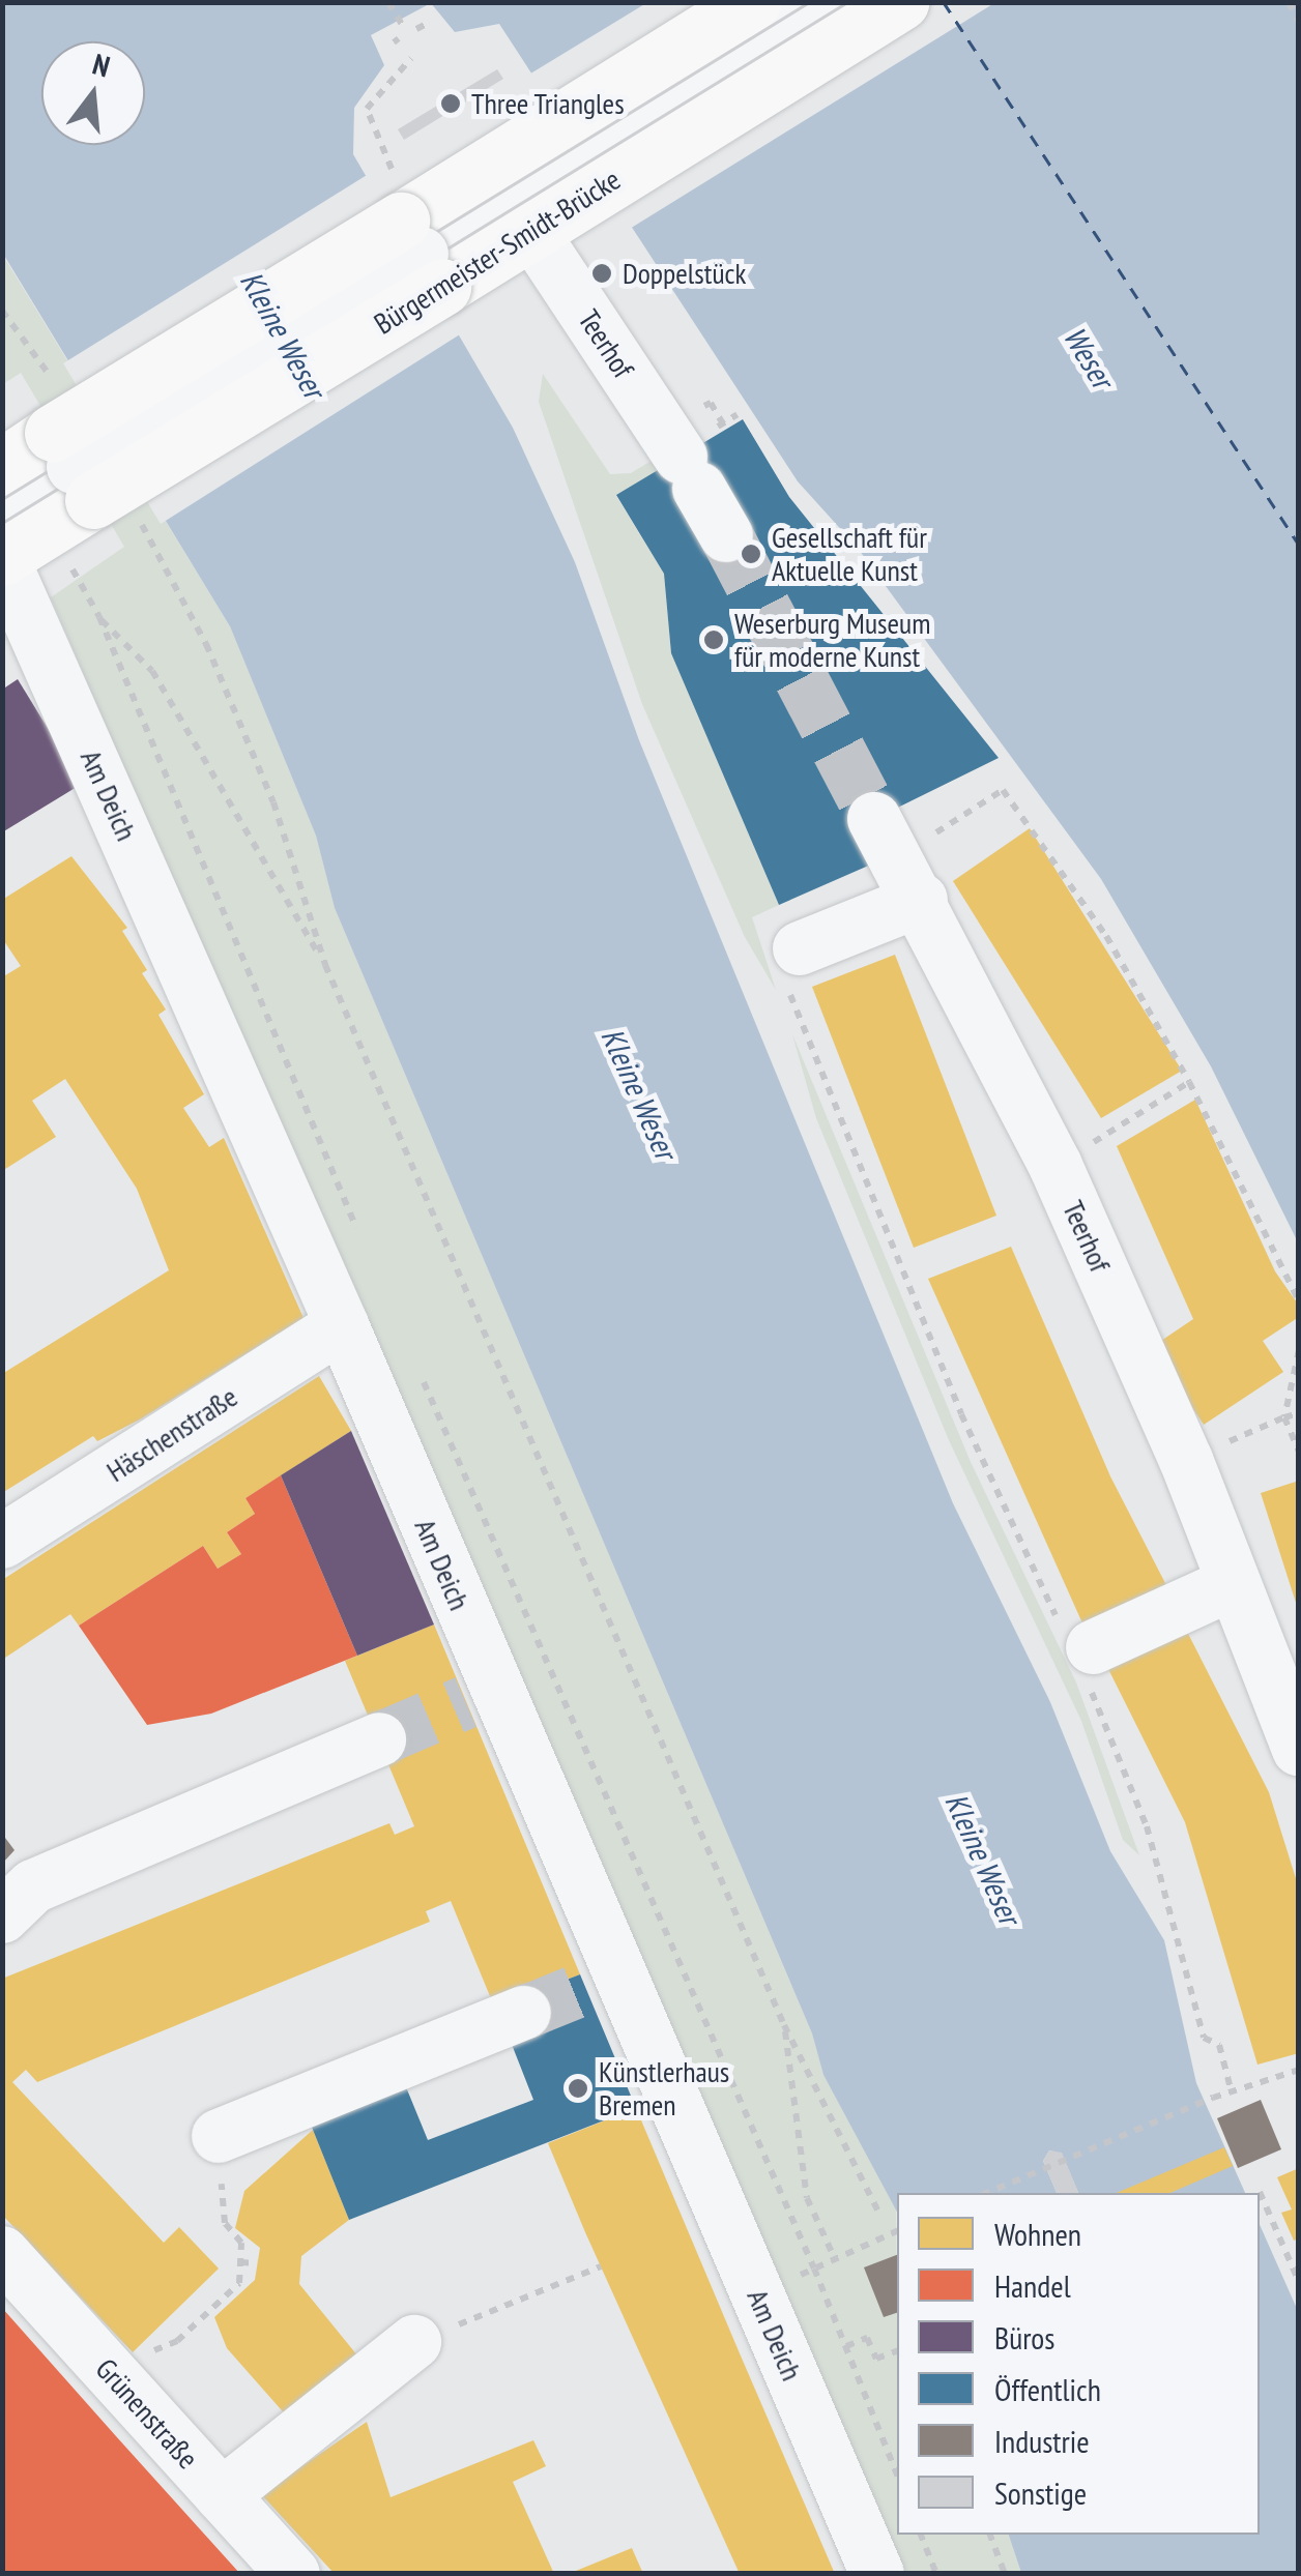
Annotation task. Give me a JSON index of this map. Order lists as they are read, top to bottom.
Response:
{
  "streets": {
    "main road": ["Bürgermeister-Smidt-Brücke"],
    "street": [
      "Teerhof",
      "Am Deich",
      "Häschenstraße",
      "Grünenstraße"
    ]
  },
  "crossings": [
    ["Bürgermeister-Smidt-Brücke", "Teerhof"],
    ["Bürgermeister-Smidt-Brücke", "Am Deich"],
    ["Am Deich", "Häschenstraße"]
  ],
  "water": ["Kleine Weser", "Weser"],
  "places": [
    "Three Triangles",
    "Doppelstück",
    "Gesellschaft für Aktuelle Kunst",
    "Weserburg Museum für moderne Kunst",
    "Künstlerhaus Bremen"
  ],
  "legend": [
    "Wohnen",
    "Handel",
    "Büros",
    "Öffentlich",
    "Industrie",
    "Sonstige"
  ],
  "north": "top"
}
